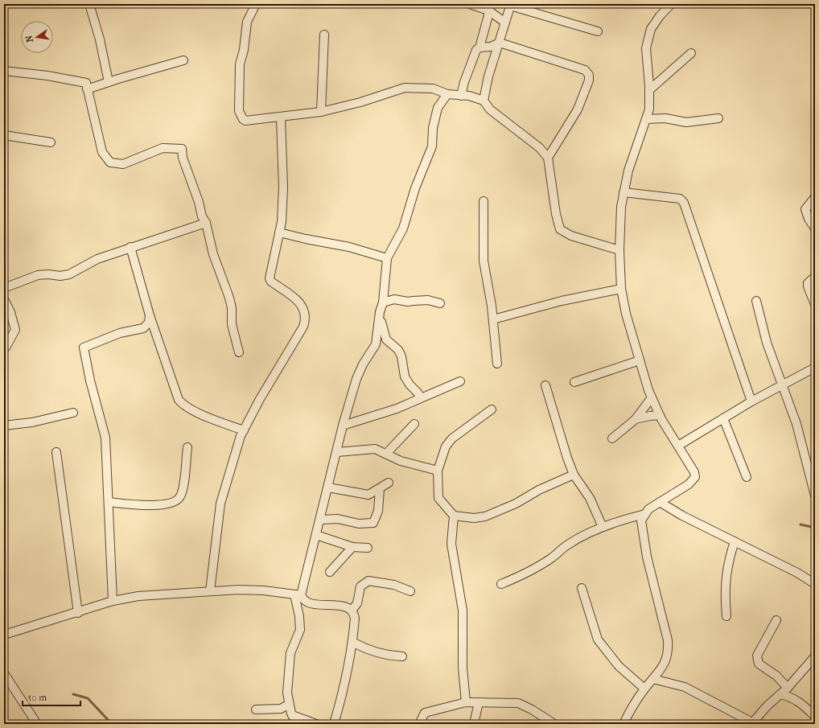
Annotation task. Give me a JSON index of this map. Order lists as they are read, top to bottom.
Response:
{
  "scale_bar": "50 m",
  "north": "left"
}
